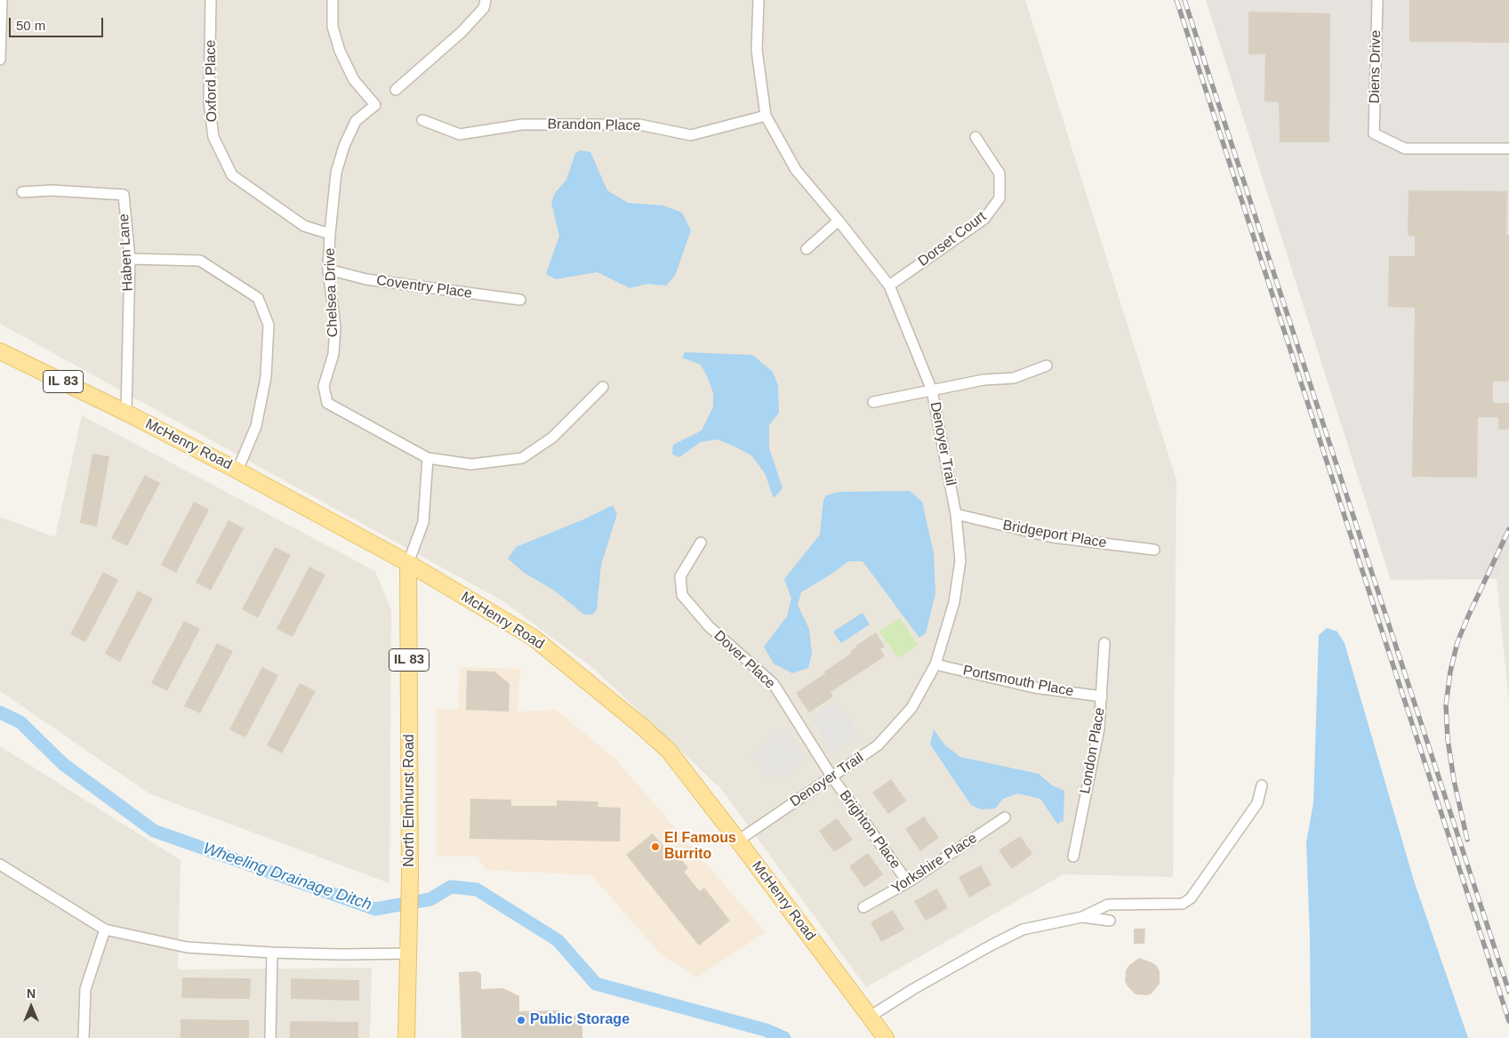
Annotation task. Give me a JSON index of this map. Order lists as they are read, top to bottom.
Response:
{
  "streets": {
    "main road": ["IL 83", "McHenry Road", "North Elmhurst Road"],
    "street": [
      "Diens Drive",
      "Oxford Place",
      "Brandon Place",
      "Dorset Court",
      "Haben Lane",
      "Coventry Place",
      "Chelsea Drive",
      "Denoyer Trail",
      "Bridgeport Place",
      "Dover Place",
      "Portsmouth Place",
      "London Place",
      "Brighton Place",
      "Yorkshire Place"
    ]
  },
  "crossings": [
    ["Oxford Place", "Chelsea Drive"],
    ["Brandon Place", "Denoyer Trail"],
    ["Dorset Court", "Denoyer Trail"],
    ["Haben Lane", "McHenry Road"],
    ["Coventry Place", "Chelsea Drive"],
    ["Denoyer Trail", "McHenry Road"],
    ["Denoyer Trail", "Bridgeport Place"],
    ["Denoyer Trail", "Dover Place"],
    ["Denoyer Trail", "Portsmouth Place"],
    ["Denoyer Trail", "Brighton Place"],
    ["McHenry Road", "North Elmhurst Road"],
    ["Dover Place", "Brighton Place"],
    ["Portsmouth Place", "London Place"],
    ["Brighton Place", "Yorkshire Place"]
  ],
  "water": ["Wheeling Drainage Ditch"],
  "places": ["El Famous Burrito", "Public Storage"],
  "scale_bar": "50 m",
  "north": "top"
}
